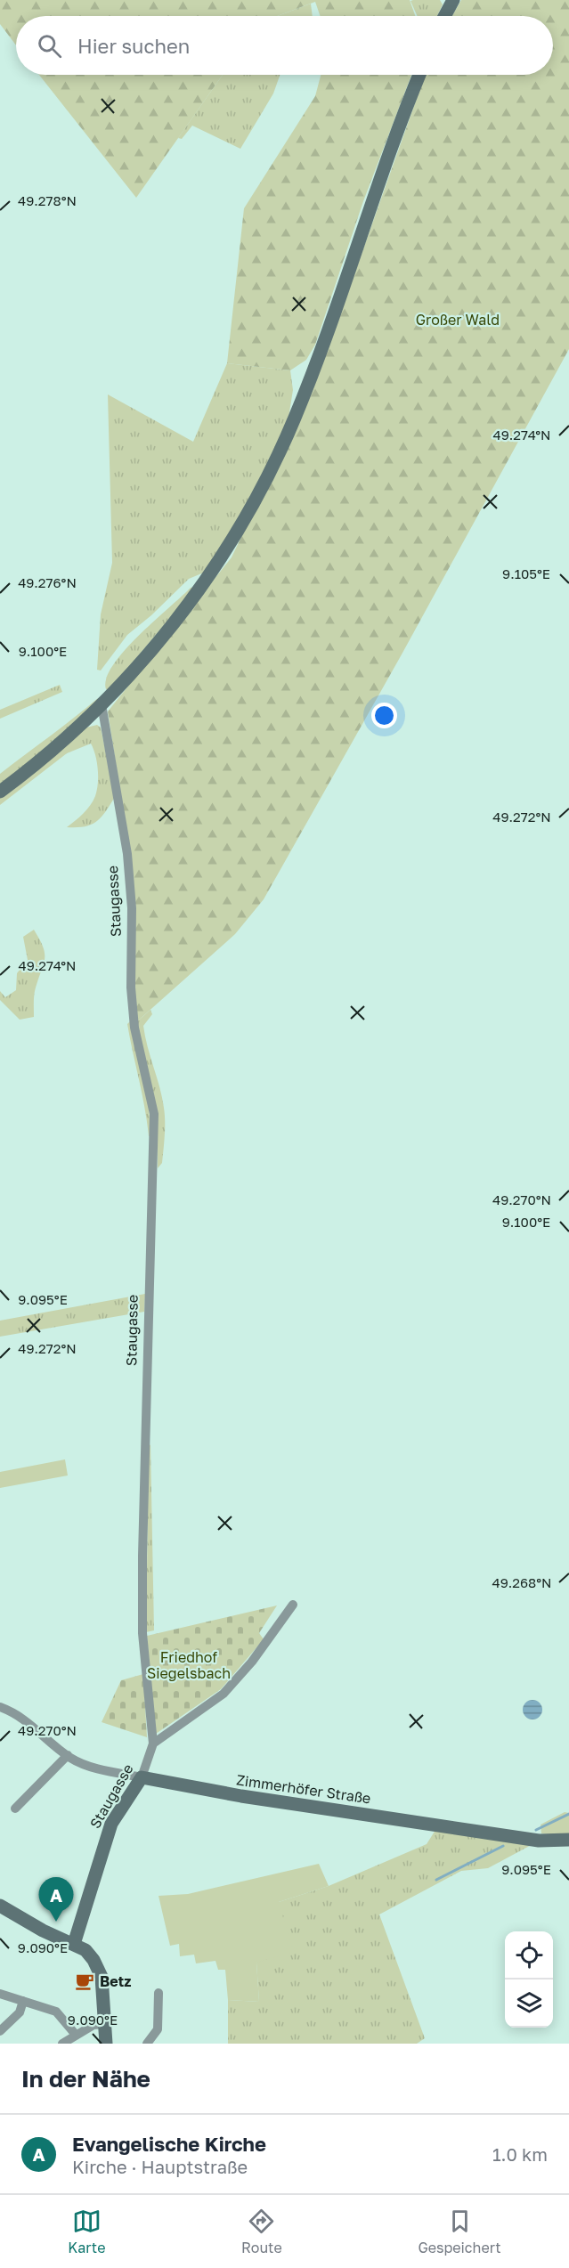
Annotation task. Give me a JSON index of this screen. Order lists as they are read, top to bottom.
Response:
{
  "streets": {
    "street": ["Staugasse", "Zimmerhöfer Straße"]
  },
  "crossings": [
    ["Staugasse", "Zimmerhöfer Straße"]
  ],
  "parks": ["Großer Wald", "Friedhof Siegelsbach"],
  "places": {
    "cafe": ["Betz"]
  },
  "page": {
    "search": "Hier suchen",
    "pins": "A",
    "heading": "In der Nähe",
    "list": [
      {
        "mark": "A",
        "name": "Evangelische Kirche",
        "note": "Kirche · Hauptstraße",
        "value": "1.0 km"
      }
    ],
    "nav": ["Karte", "Route", "Gespeichert"]
  },
  "coordinates": [
    "49.278°N",
    "49.274°N",
    "9.105°E",
    "49.276°N",
    "9.100°E",
    "49.272°N",
    "49.270°N",
    "9.095°E",
    "49.268°N",
    "9.090°E"
  ]
}
